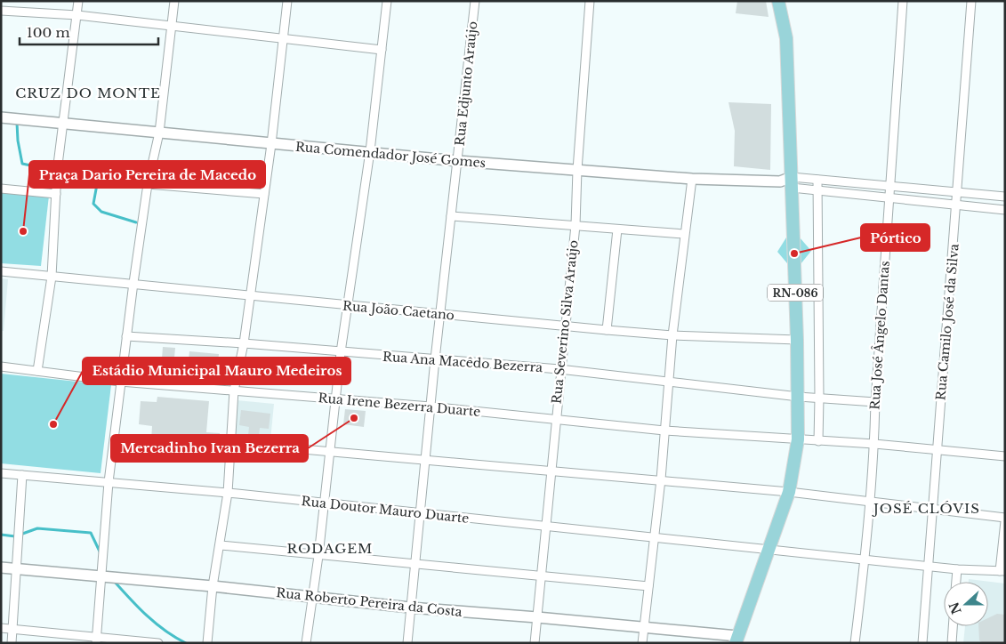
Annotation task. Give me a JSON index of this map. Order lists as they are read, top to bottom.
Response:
{
  "streets": {
    "main road": ["RN-086"],
    "street": [
      "Rua Edjunto Araújo",
      "Rua Comendador José Gomes",
      "Rua João Caetano",
      "Rua Severino Silva Araújo",
      "Rua Camilo José da Silva",
      "Rua José Ângelo Dantas",
      "Rua Ana Macêdo Bezerra",
      "Rua Irene Bezerra Duarte",
      "Rua Doutor Mauro Duarte",
      "Rua Roberto Pereira da Costa"
    ]
  },
  "crossings": [
    ["Rua Edjunto Araújo", "Rua Comendador José Gomes"],
    ["Rua Edjunto Araújo", "Rua João Caetano"],
    ["Rua Edjunto Araújo", "Rua Ana Macêdo Bezerra"],
    ["Rua Edjunto Araújo", "Rua Irene Bezerra Duarte"],
    ["Rua Edjunto Araújo", "Rua Doutor Mauro Duarte"],
    ["Rua Edjunto Araújo", "Rua Roberto Pereira da Costa"],
    ["Rua Comendador José Gomes", "RN-086"],
    ["Rua Comendador José Gomes", "Rua Severino Silva Araújo"],
    ["RN-086", "Rua João Caetano"],
    ["RN-086", "Rua Ana Macêdo Bezerra"],
    ["RN-086", "Rua Irene Bezerra Duarte"],
    ["RN-086", "Rua Doutor Mauro Duarte"],
    ["RN-086", "Rua Roberto Pereira da Costa"],
    ["Rua João Caetano", "Rua Severino Silva Araújo"],
    ["Rua Severino Silva Araújo", "Rua Ana Macêdo Bezerra"],
    ["Rua Severino Silva Araújo", "Rua Irene Bezerra Duarte"],
    ["Rua Severino Silva Araújo", "Rua Doutor Mauro Duarte"],
    ["Rua Severino Silva Araújo", "Rua Roberto Pereira da Costa"],
    ["Rua Camilo José da Silva", "Rua Irene Bezerra Duarte"],
    ["Rua Camilo José da Silva", "Rua Doutor Mauro Duarte"],
    ["Rua José Ângelo Dantas", "Rua Ana Macêdo Bezerra"],
    ["Rua José Ângelo Dantas", "Rua Irene Bezerra Duarte"],
    ["Rua José Ângelo Dantas", "Rua Doutor Mauro Duarte"]
  ],
  "districts": ["CRUZ DO MONTE", "JOSÉ CLÓVIS", "RODAGEM"],
  "places": [
    "Praça Dario Pereira de Macedo",
    "Pórtico",
    "Mercadinho Ivan Bezerra",
    "Estádio Municipal Mauro Medeiros"
  ],
  "scale_bar": "100 m",
  "north": "left"
}
